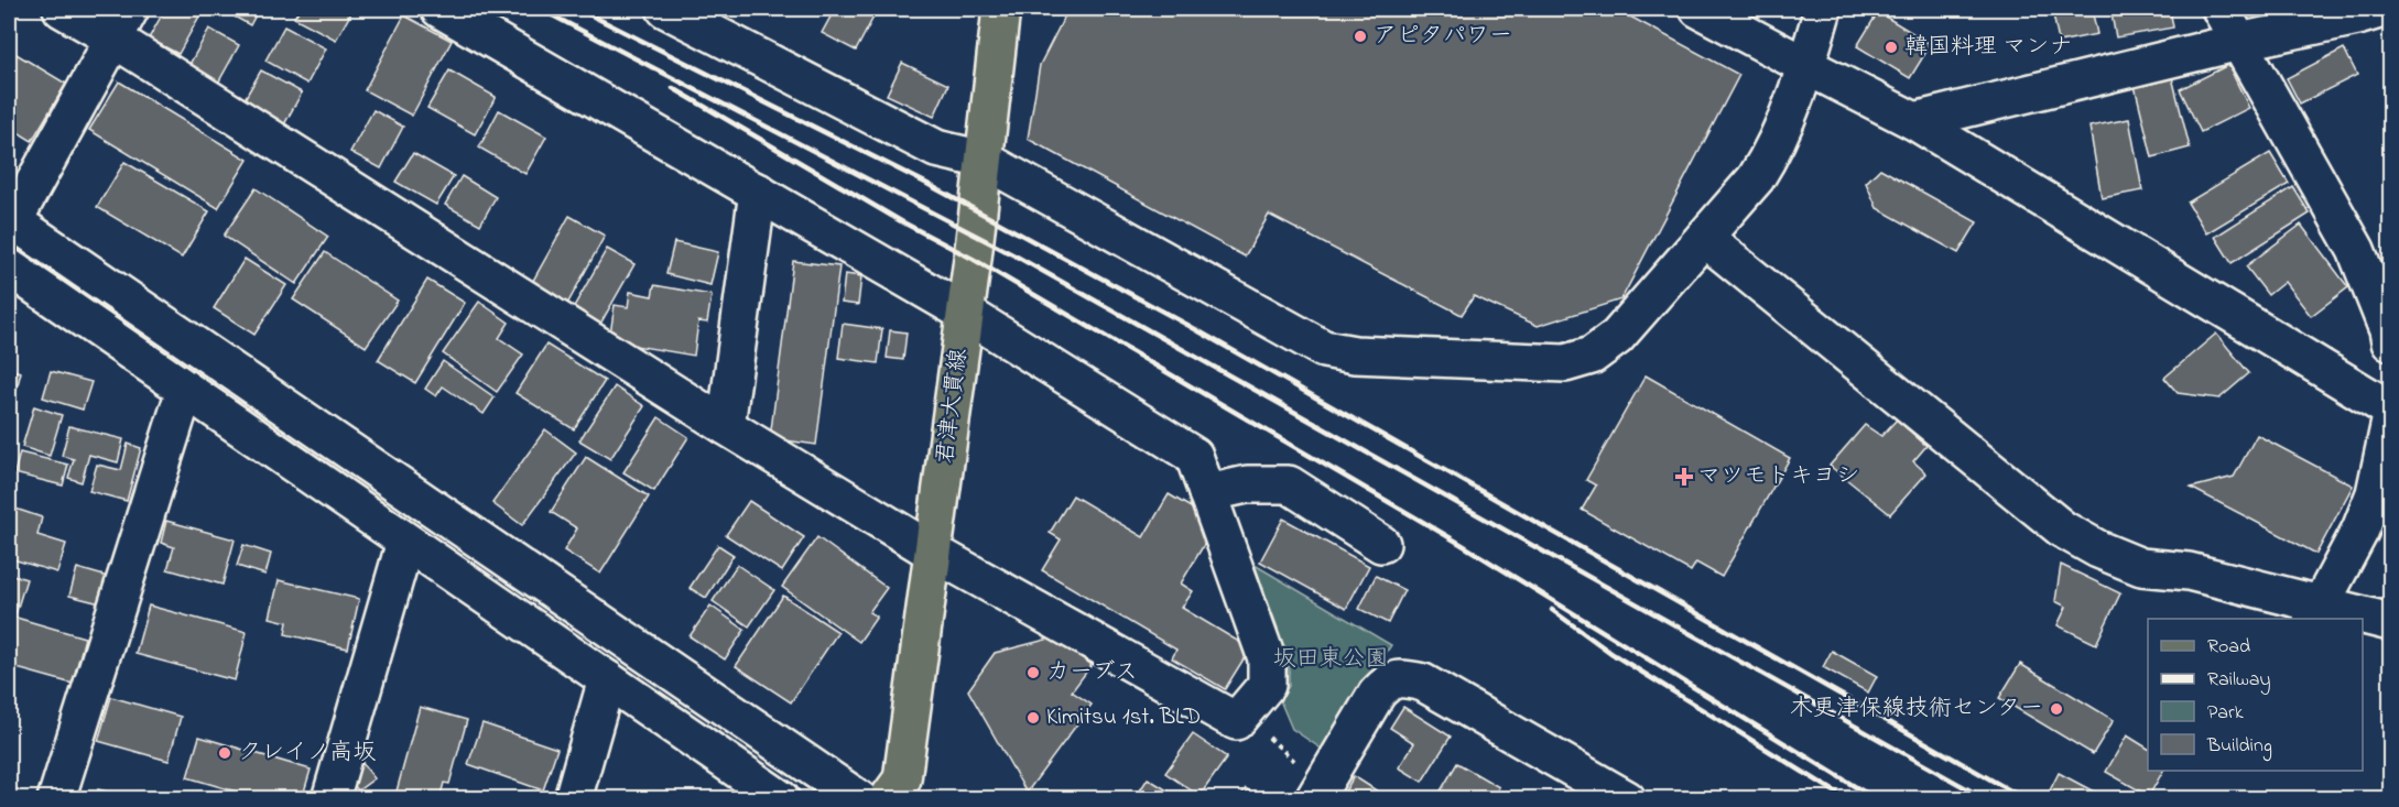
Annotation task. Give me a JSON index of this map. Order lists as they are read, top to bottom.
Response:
{
  "streets": {
    "main road": ["君津大貫線"]
  },
  "parks": ["坂田東公園"],
  "places": {
    "other": [
      "アピタパワー",
      "韓国料理 マンナ",
      "カーブス",
      "木更津保線技術センター",
      "Kimitsu 1st. BLD",
      "クレイノ高坂"
    ],
    "health": ["マツモトキヨシ"]
  },
  "legend": [
    "Road",
    "Railway",
    "Park",
    "Building"
  ]
}
